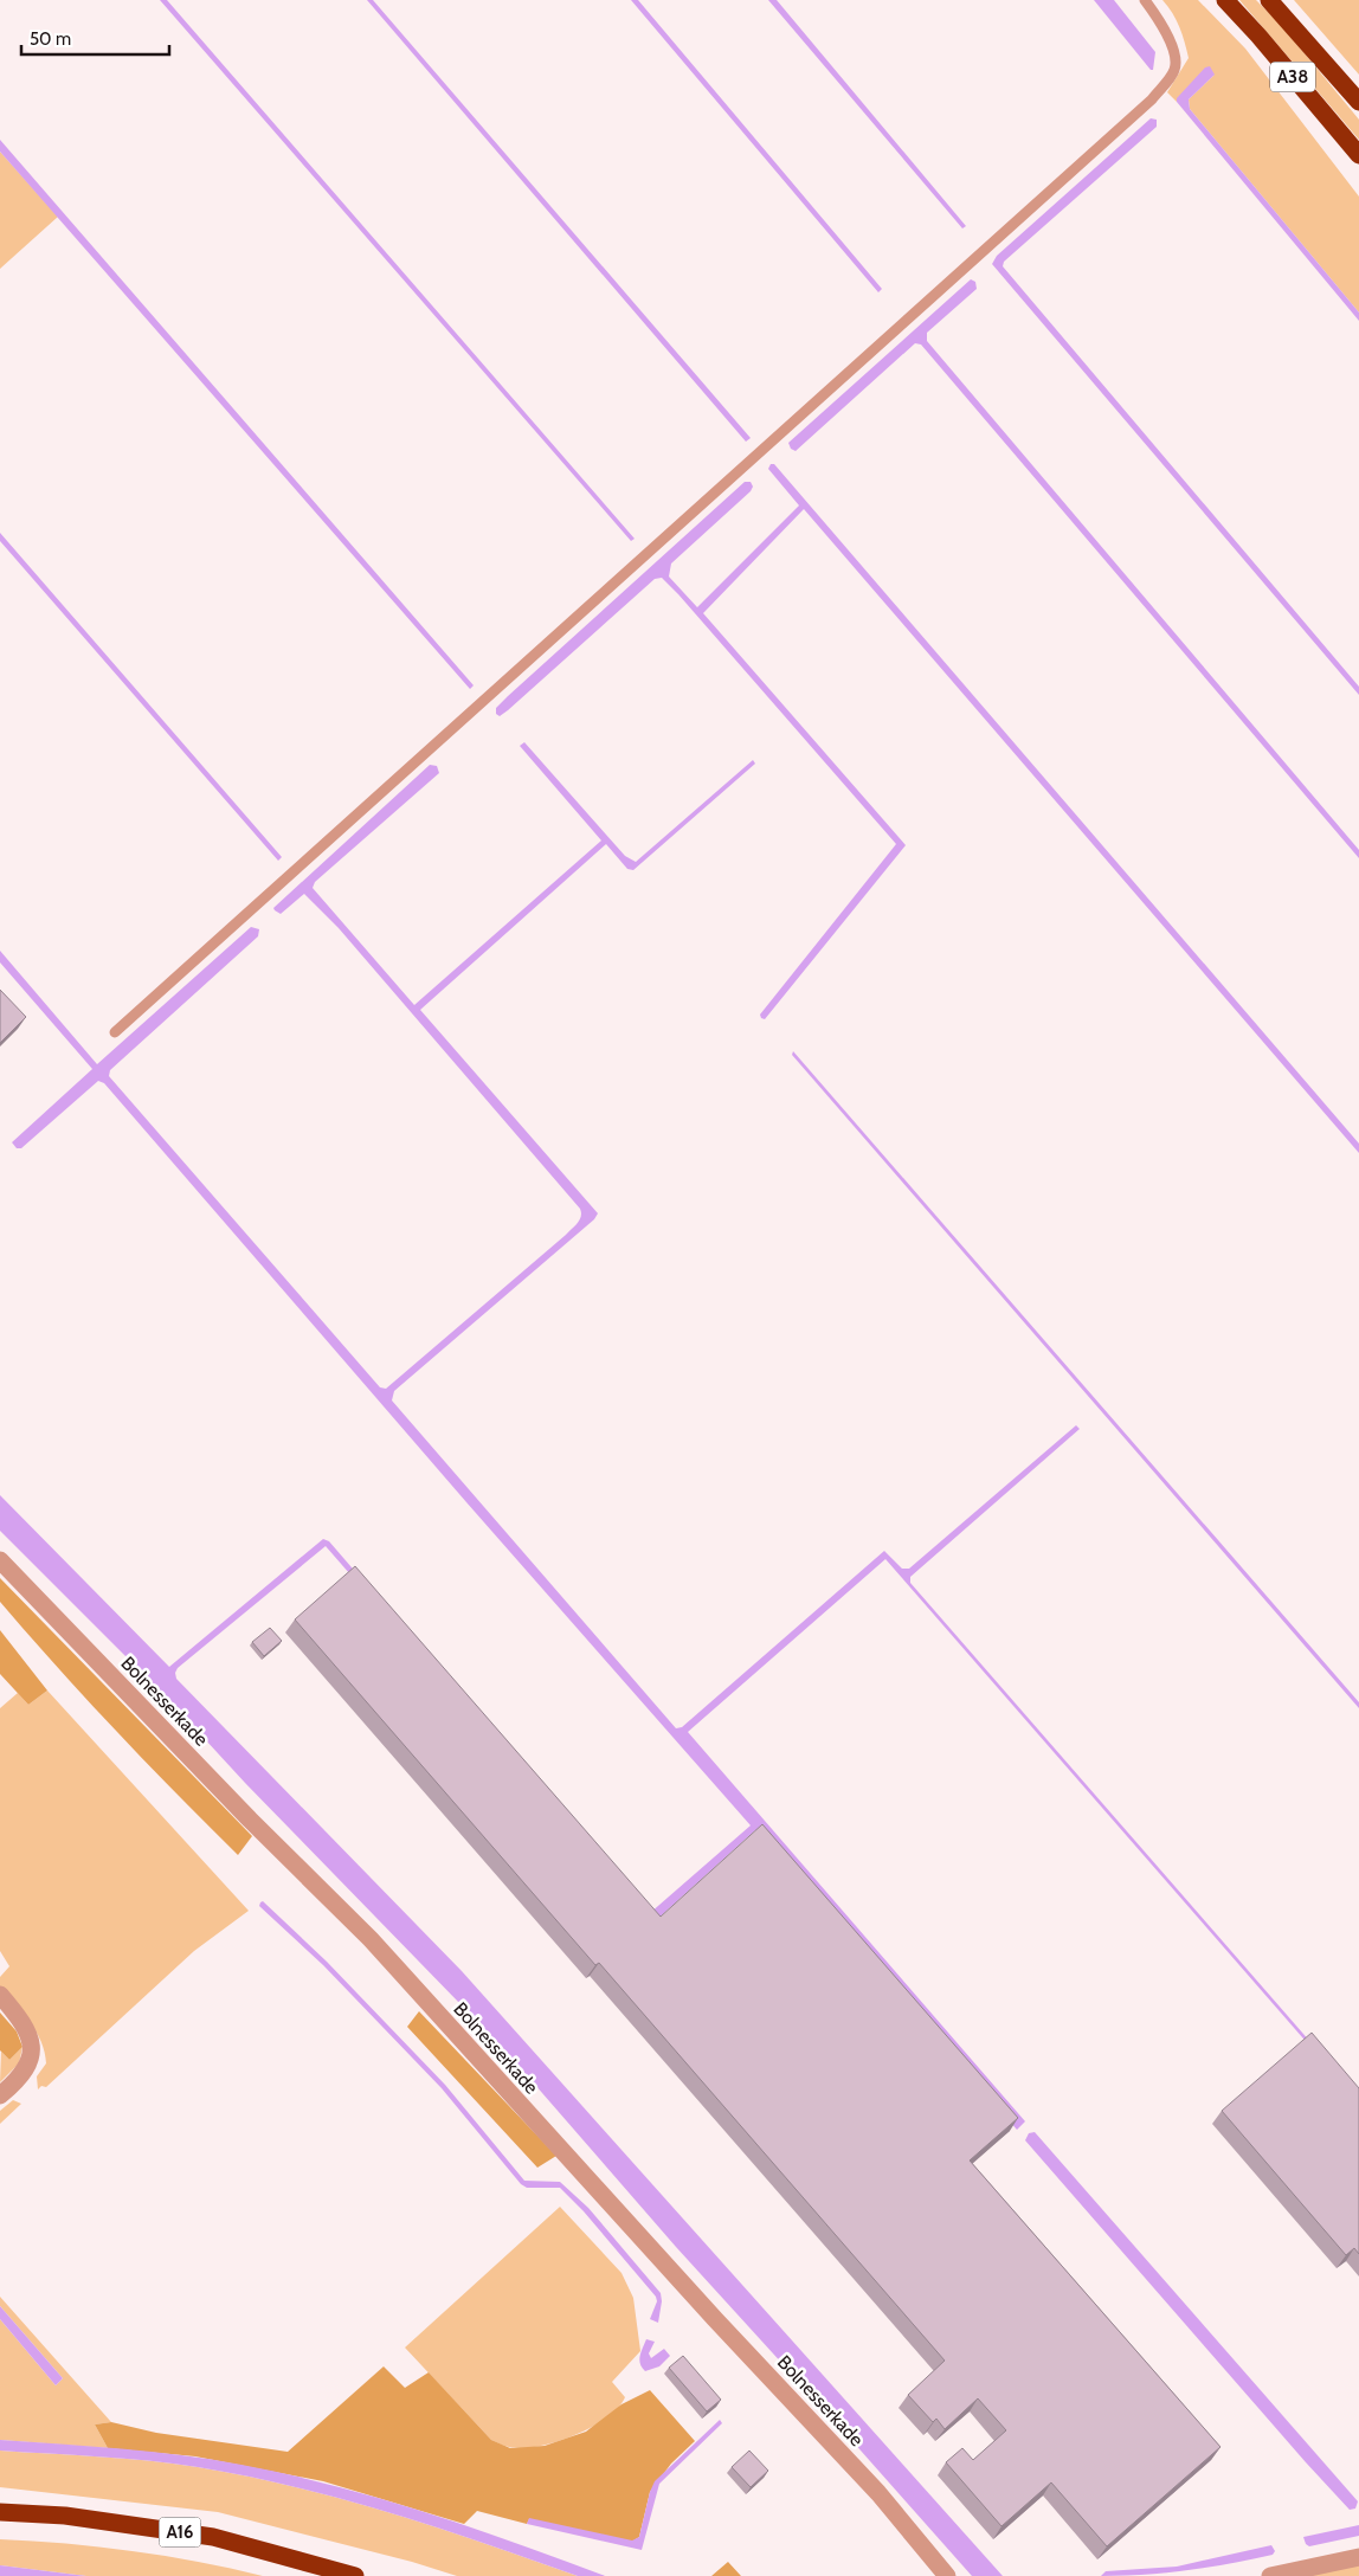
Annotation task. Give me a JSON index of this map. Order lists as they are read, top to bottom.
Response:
{
  "streets": {
    "highway": ["A38", "A16"],
    "street": ["Bolnesserkade"]
  },
  "scale_bar": "50 m"
}
